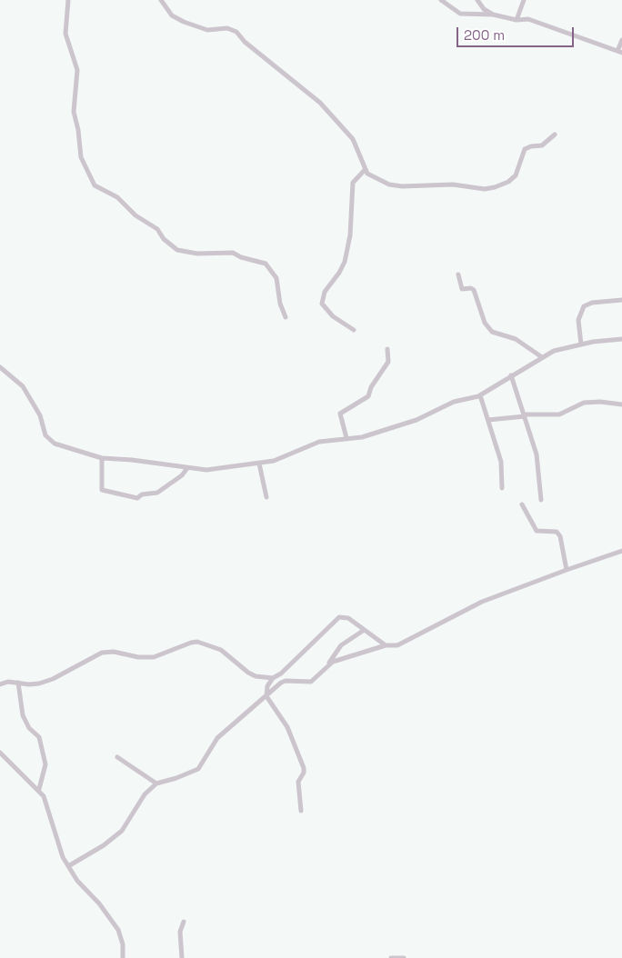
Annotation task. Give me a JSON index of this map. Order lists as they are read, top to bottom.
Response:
{
  "scale_bar": "200 m"
}
